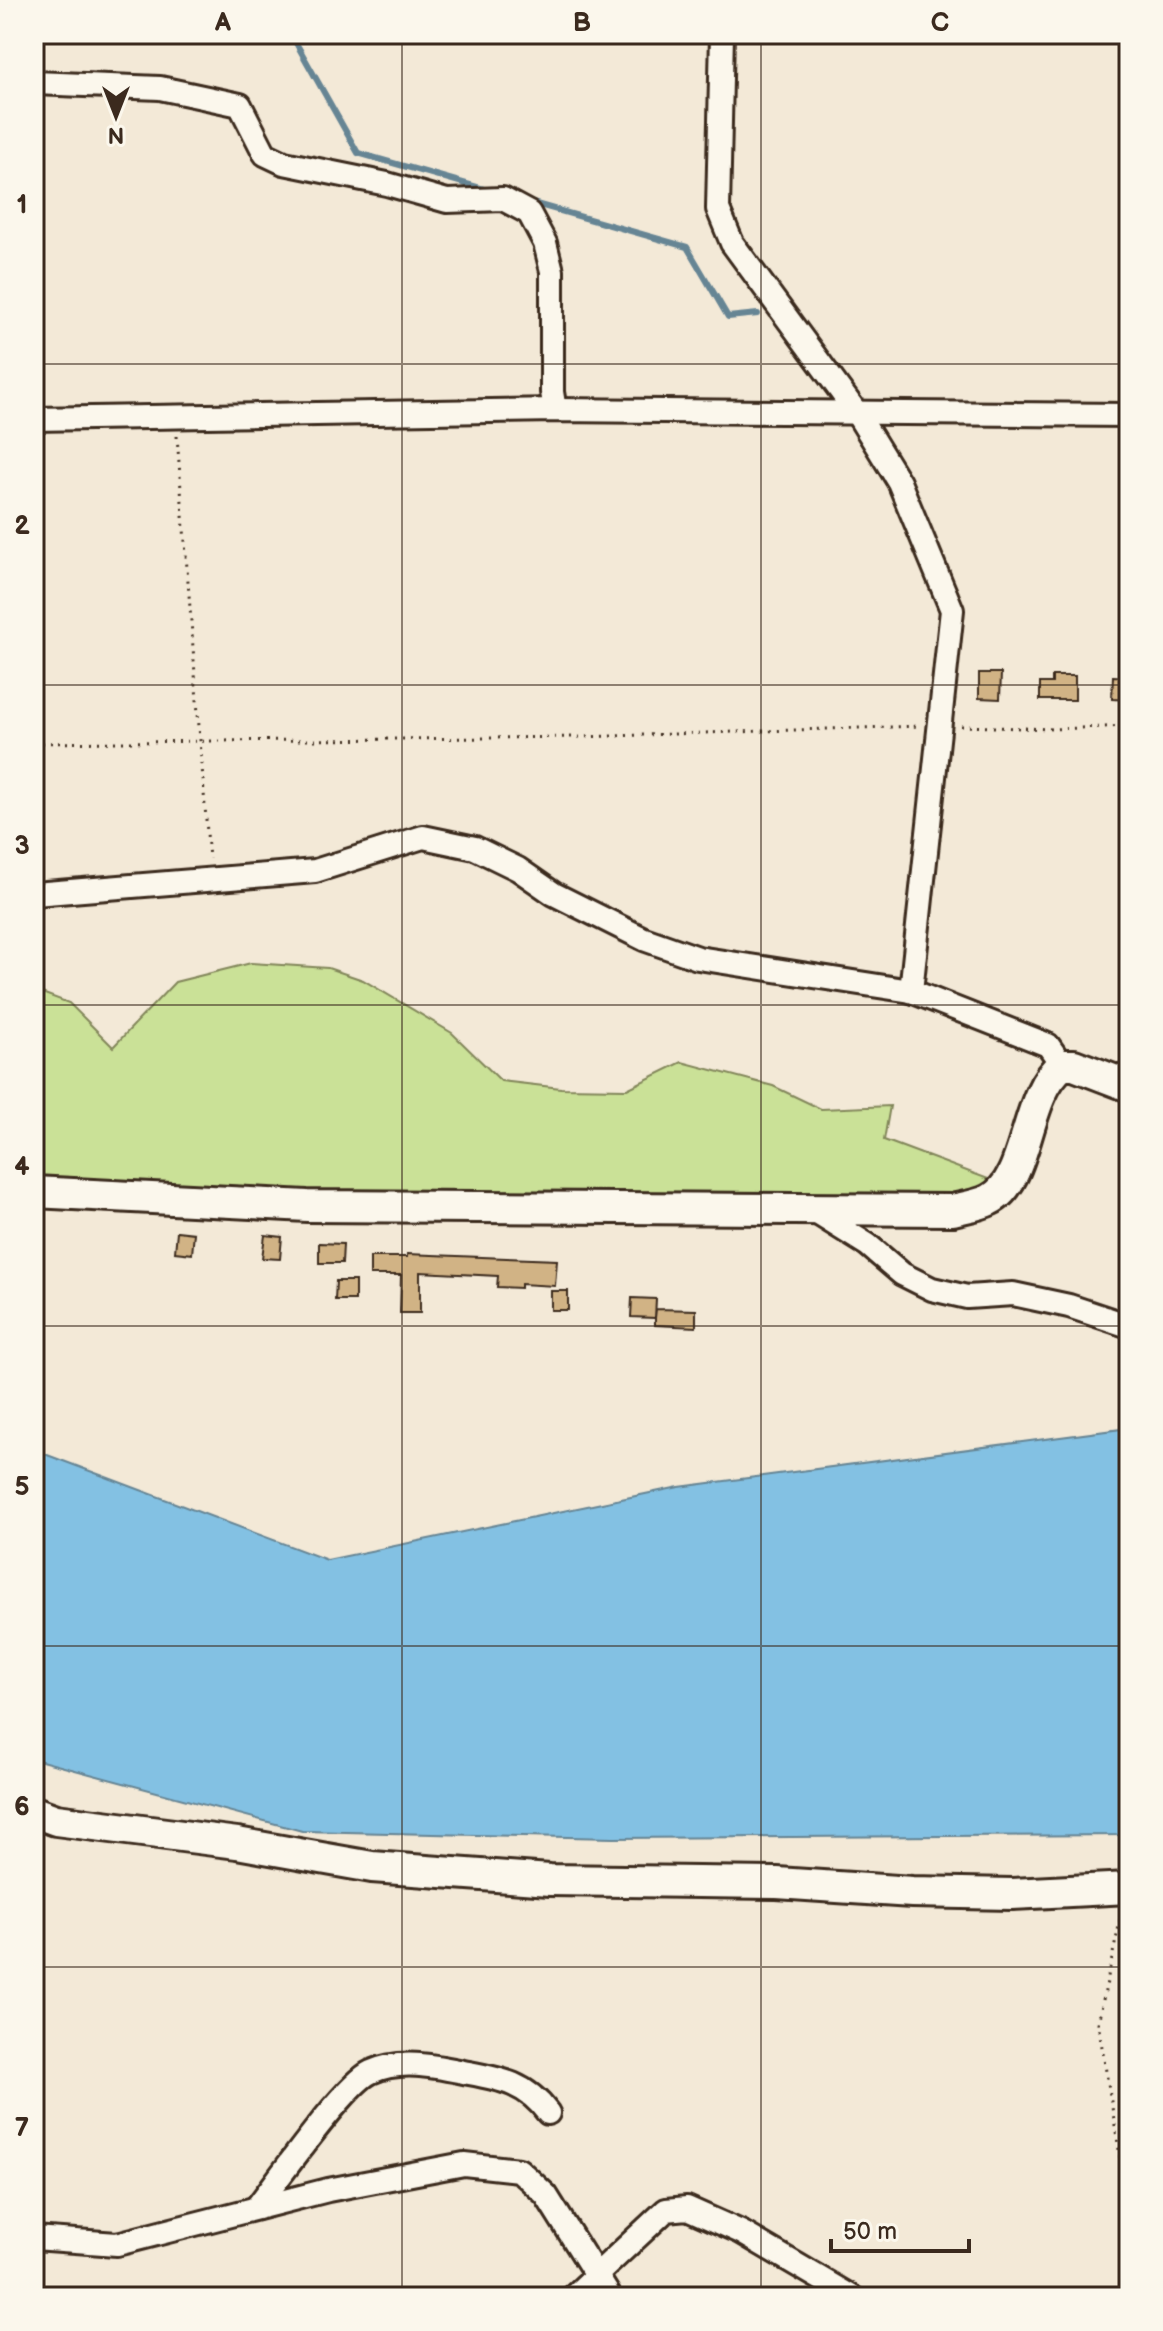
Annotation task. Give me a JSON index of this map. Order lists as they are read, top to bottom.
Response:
{
  "scale_bar": "50 m",
  "north": "bottom",
  "grid": {
    "columns": ["A", "B", "C"],
    "rows": [
      "1",
      "2",
      "3",
      "4",
      "5",
      "6",
      "7"
    ]
  }
}
